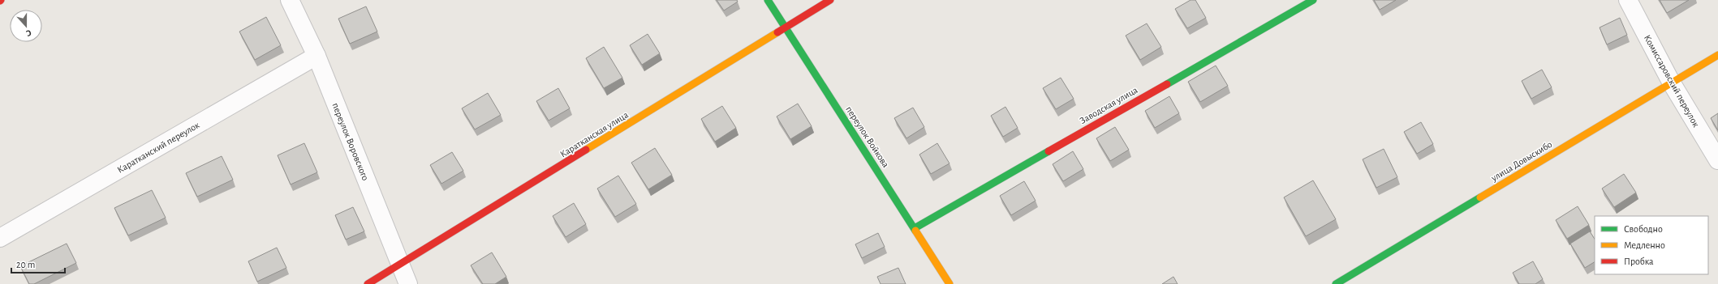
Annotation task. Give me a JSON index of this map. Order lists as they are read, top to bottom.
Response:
{
  "streets": {
    "street": [
      "Комиссаровский переулок",
      "Заводская улица",
      "Каратканская улица",
      "переулок Войкова",
      "переулок Воровского",
      "Каратканский переулок",
      "улица Довыскибо"
    ]
  },
  "crossings": [
    ["Комиссаровский переулок", "улица Довыскибо"],
    ["Заводская улица", "переулок Войкова"],
    ["Каратканская улица", "переулок Войкова"],
    ["Каратканская улица", "переулок Воровского"],
    ["переулок Воровского", "Каратканский переулок"]
  ],
  "legend": ["Свободно", "Медленно", "Пробка"],
  "scale_bar": "20 m",
  "north": "bottom"
}
